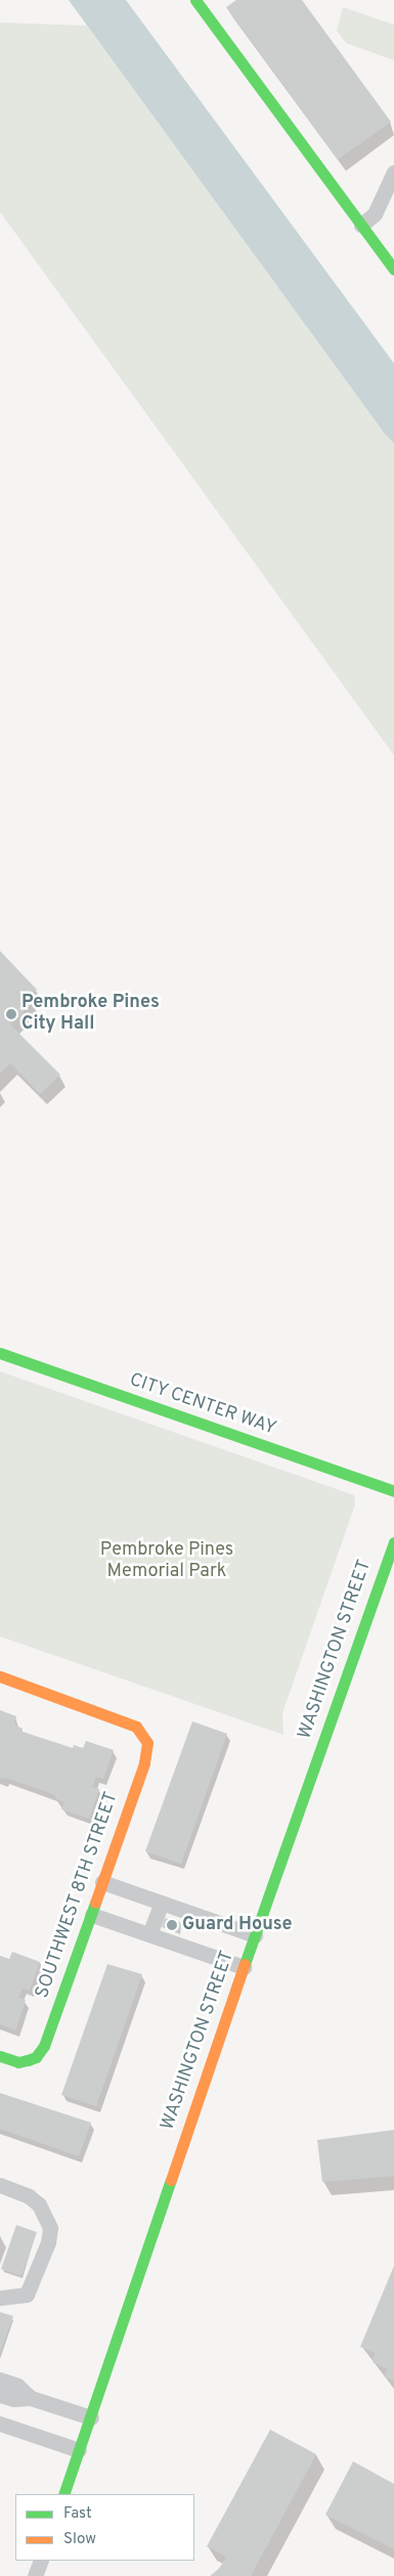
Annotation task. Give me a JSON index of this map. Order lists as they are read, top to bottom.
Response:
{
  "streets": {
    "street": ["CITY CENTER WAY", "WASHINGTON STREET", "SOUTHWEST 8TH STREET"]
  },
  "parks": ["Pembroke Pines Memorial Park"],
  "places": ["Pembroke Pines City Hall", "Guard House"],
  "legend": ["Fast", "Slow"]
}
